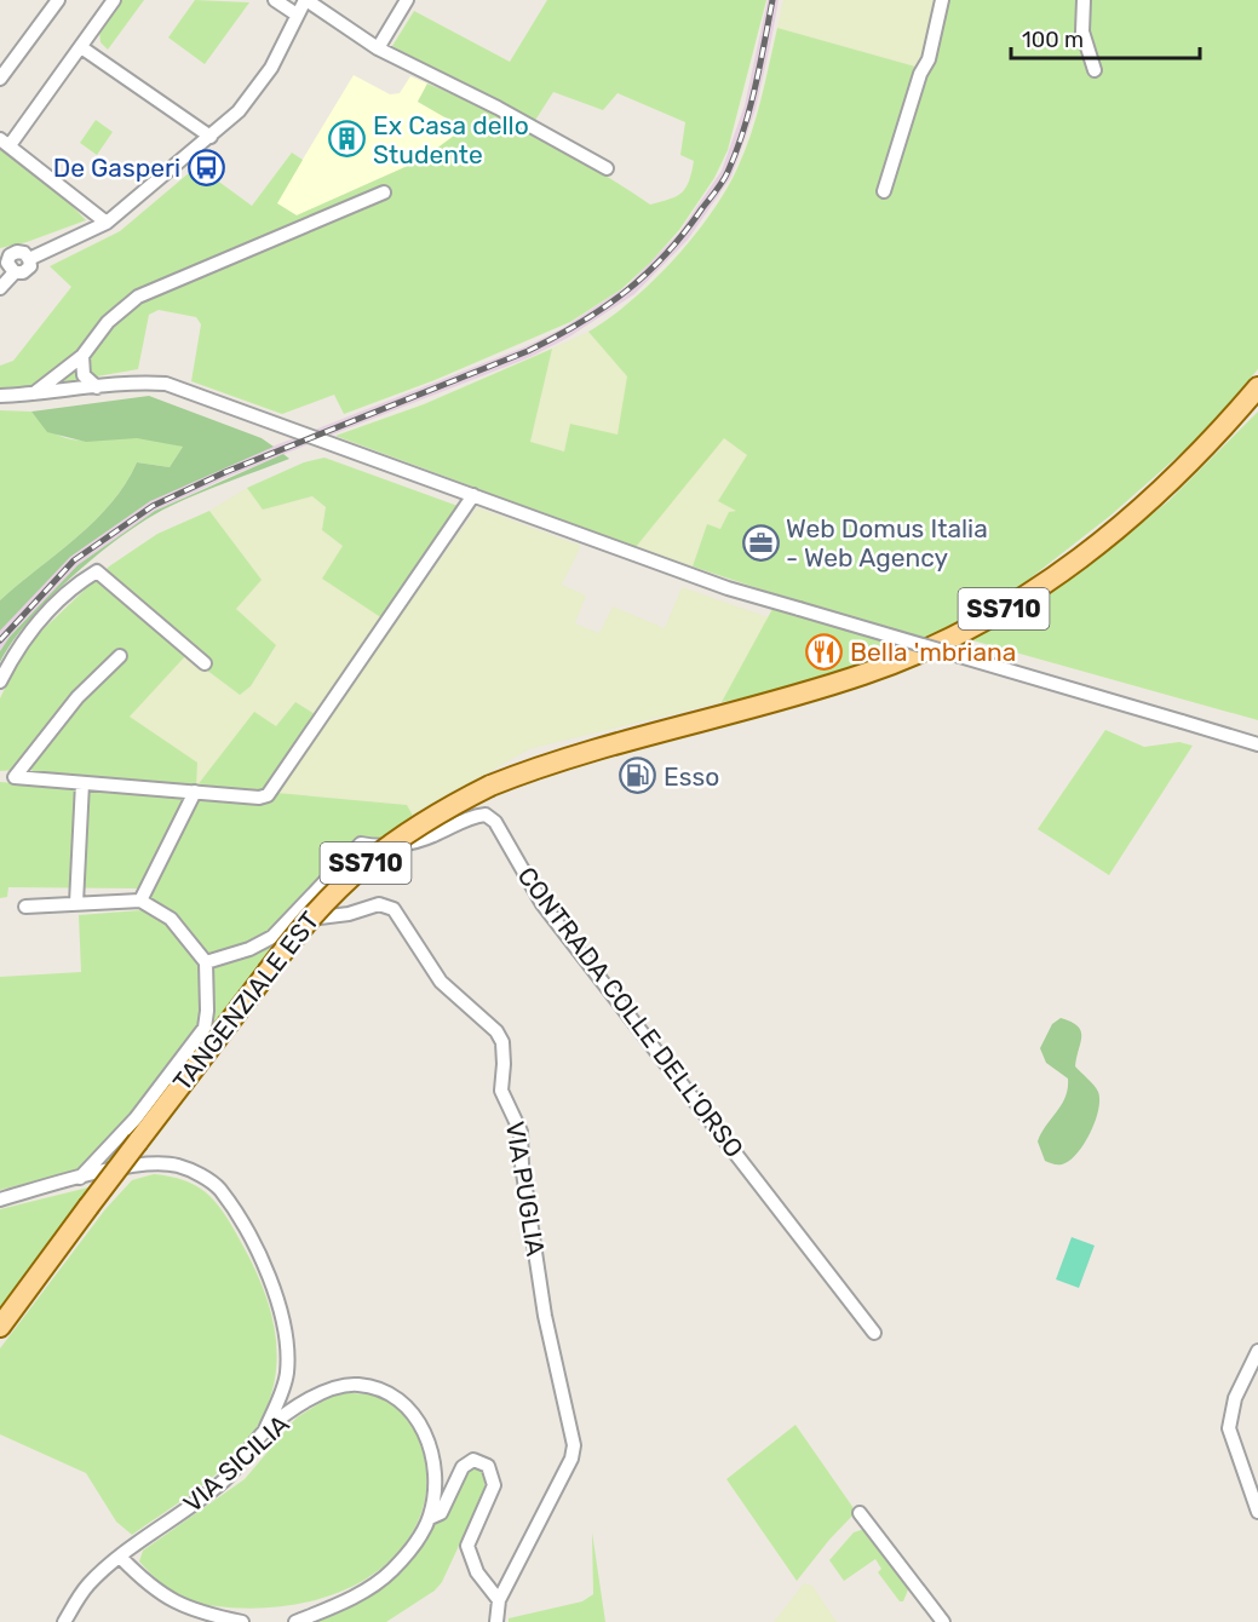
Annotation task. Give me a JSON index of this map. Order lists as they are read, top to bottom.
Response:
{
  "streets": {
    "main road": ["SS710", "TANGENZIALE EST"],
    "street": ["CONTRADA COLLE DELL'ORSO", "VIA PUGLIA", "VIA SICILIA"]
  },
  "crossings": [
    ["CONTRADA COLLE DELL'ORSO", "VIA PUGLIA"]
  ],
  "places": {
    "building": ["Ex Casa dello Studente"],
    "bus stop": ["De Gasperi"],
    "office": ["Web Domus Italia - Web Agency"],
    "restaurant": ["Bella 'mbriana"],
    "fuel station": ["Esso"]
  },
  "scale_bar": "100 m"
}
